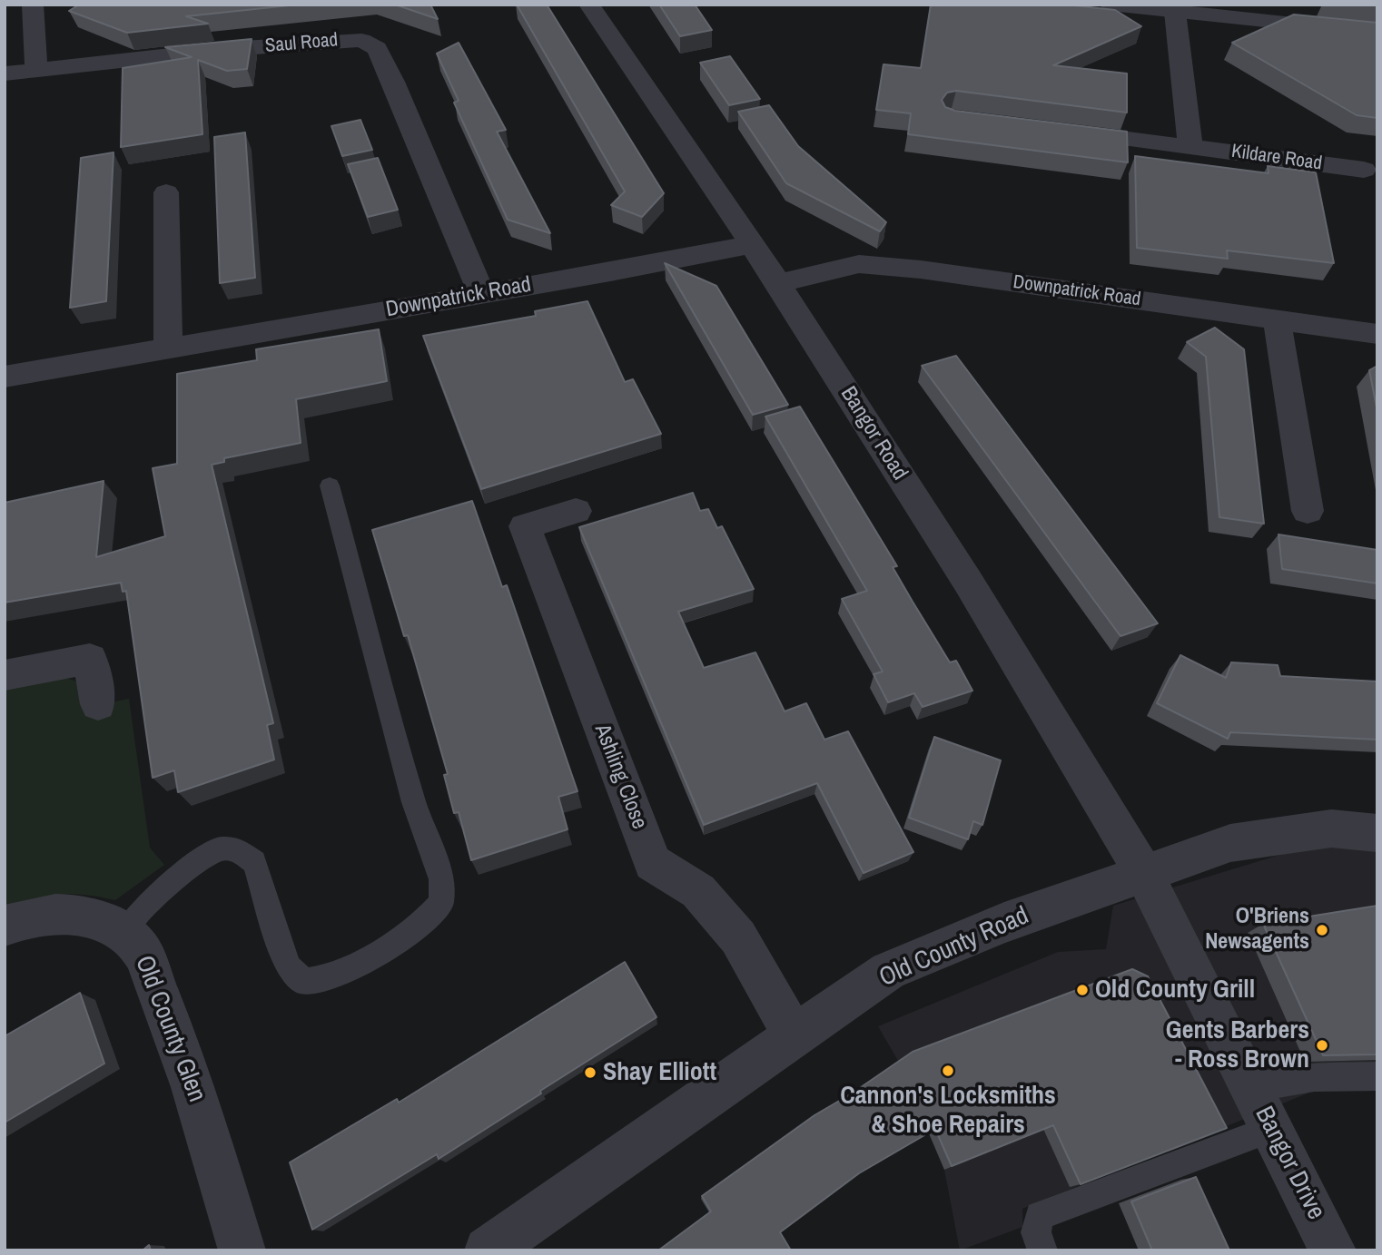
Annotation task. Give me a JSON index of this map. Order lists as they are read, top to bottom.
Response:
{
  "streets": {
    "street": [
      "Saul Road",
      "Kildare Road",
      "Downpatrick Road",
      "Bangor Road",
      "Ashling Close",
      "Old County Road",
      "Old County Glen",
      "Bangor Drive"
    ]
  },
  "crossings": [
    ["Saul Road", "Downpatrick Road"],
    ["Downpatrick Road", "Bangor Road"],
    ["Bangor Road", "Old County Road"],
    ["Bangor Road", "Bangor Drive"],
    ["Ashling Close", "Old County Road"],
    ["Old County Road", "Bangor Drive"]
  ],
  "places": [
    "O'Briens Newsagents",
    "Old County Grill",
    "Gents Barbers - Ross Brown",
    "Cannon's Locksmiths & Shoe Repairs",
    "Shay Elliott"
  ]
}
